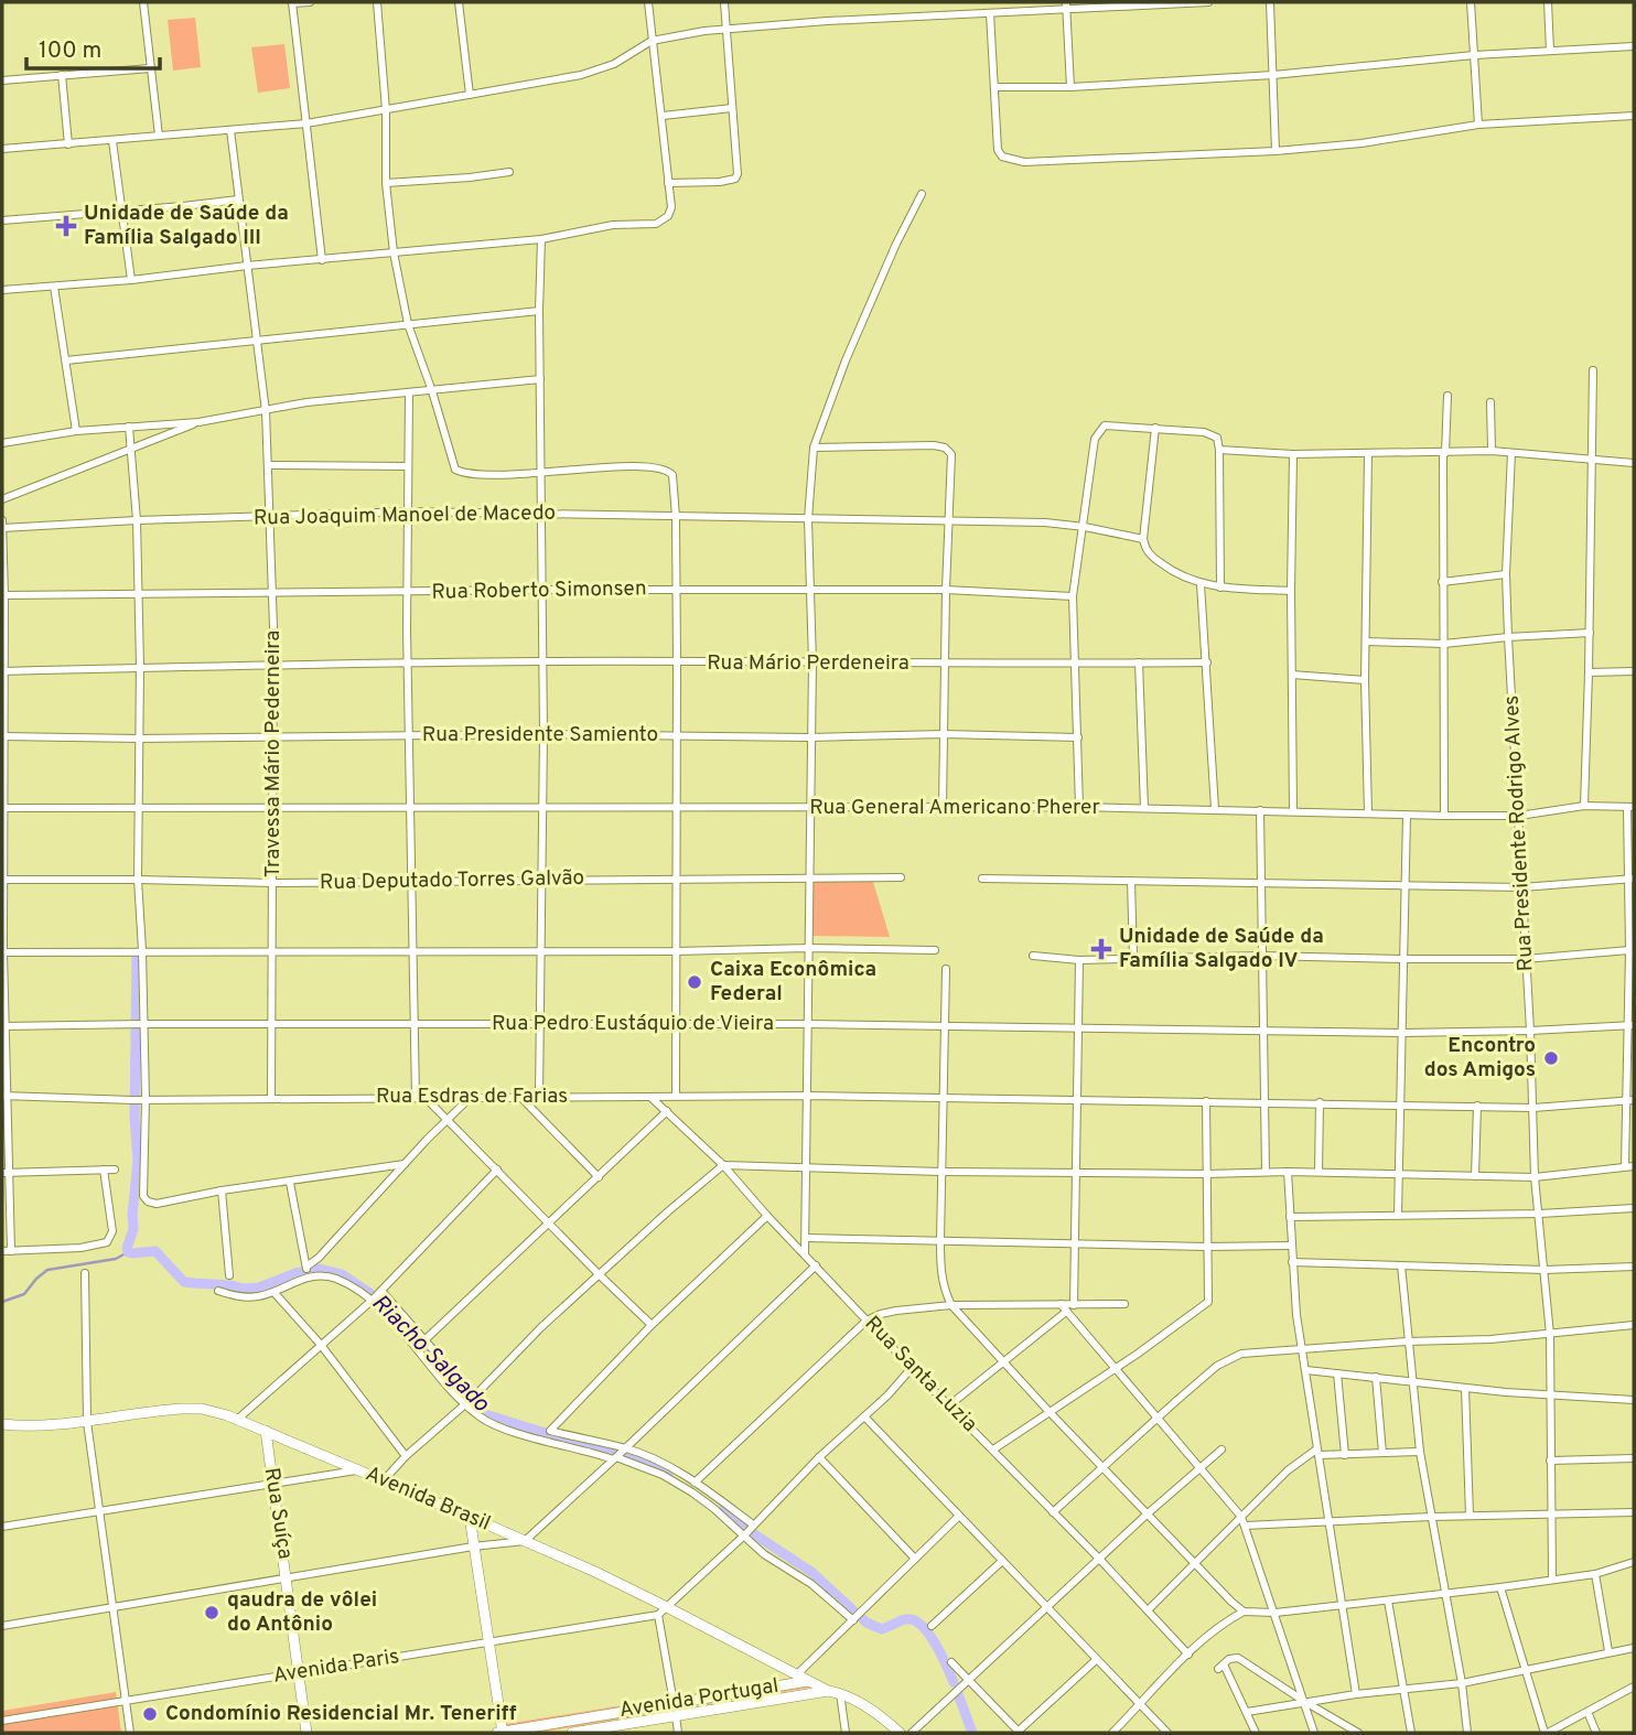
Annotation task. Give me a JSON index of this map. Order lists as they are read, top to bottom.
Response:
{
  "streets": {
    "street": [
      "Rua Joaquim Manoel de Macedo",
      "Rua Roberto Simonsen",
      "Rua Mário Perdeneira",
      "Rua Presidente Samiento",
      "Travessa Mário Pederneira",
      "Rua General Americano Pherer",
      "Rua Presidente Rodrigo Alves",
      "Rua Deputado Torres Galvão",
      "Rua Pedro Eustáquio de Vieira",
      "Rua Esdras de Farias",
      "Rua Santa Luzia",
      "Avenida Brasil",
      "Rua Suíça",
      "Avenida Paris",
      "Avenida Portugal"
    ]
  },
  "crossings": [
    ["Rua Joaquim Manoel de Macedo", "Travessa Mário Pederneira"],
    ["Rua Roberto Simonsen", "Travessa Mário Pederneira"],
    ["Rua Mário Perdeneira", "Travessa Mário Pederneira"],
    ["Rua Presidente Samiento", "Travessa Mário Pederneira"],
    ["Travessa Mário Pederneira", "Rua General Americano Pherer"],
    ["Travessa Mário Pederneira", "Rua Deputado Torres Galvão"],
    ["Travessa Mário Pederneira", "Rua Pedro Eustáquio de Vieira"],
    ["Travessa Mário Pederneira", "Rua Esdras de Farias"],
    ["Rua General Americano Pherer", "Rua Presidente Rodrigo Alves"],
    ["Rua Presidente Rodrigo Alves", "Rua Pedro Eustáquio de Vieira"],
    ["Rua Presidente Rodrigo Alves", "Rua Esdras de Farias"],
    ["Rua Esdras de Farias", "Rua Santa Luzia"],
    ["Avenida Brasil", "Rua Suíça"],
    ["Avenida Brasil", "Avenida Portugal"],
    ["Rua Suíça", "Avenida Paris"]
  ],
  "water": ["Riacho Salgado"],
  "places": {
    "health": ["Unidade de Saúde da Família Salgado III", "Unidade de Saúde da Família Salgado IV"],
    "other": [
      "Caixa Econômica Federal",
      "Encontro dos Amigos",
      "qaudra de vôlei do Antônio",
      "Condomínio Residencial Mr. Teneriff"
    ]
  },
  "scale_bar": "100 m"
}
